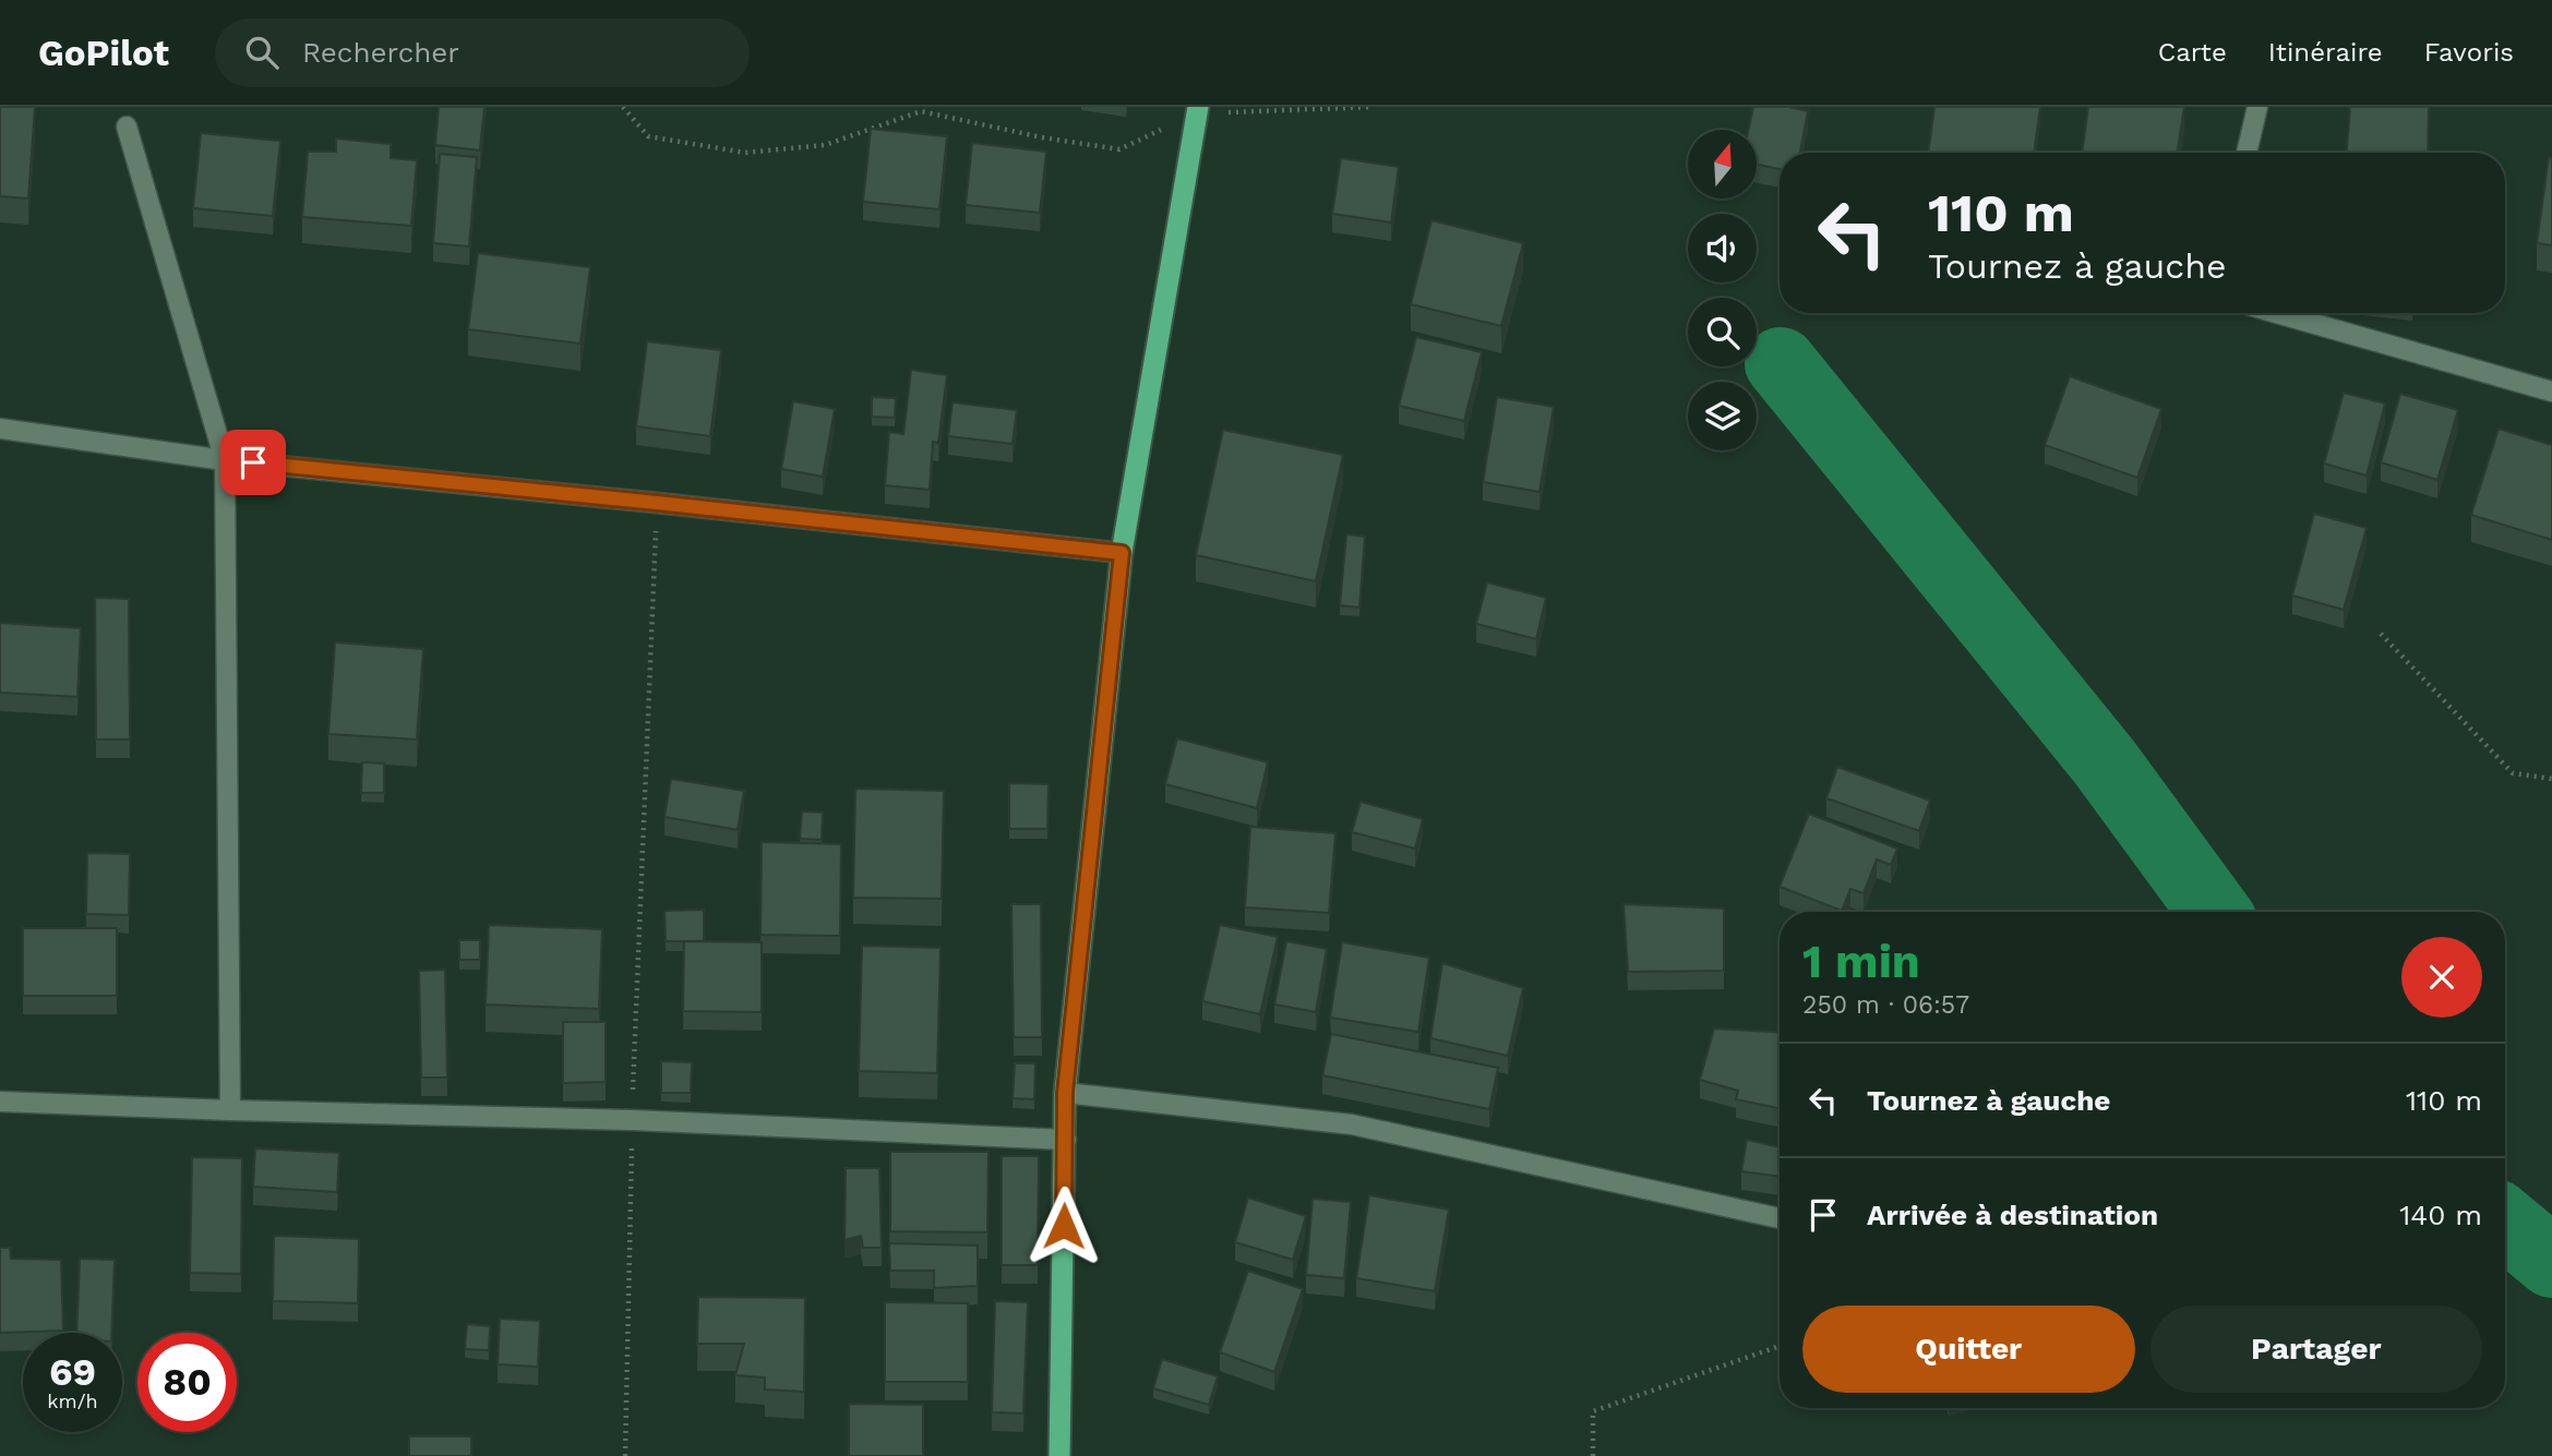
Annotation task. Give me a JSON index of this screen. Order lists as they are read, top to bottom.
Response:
{
  "north": "top",
  "page": {
    "header": "GoPilot",
    "search": "Rechercher",
    "nav": ["Carte", "Itinéraire", "Favoris"],
    "turn": ["110 m", "Tournez à gauche"],
    "heading": ["1 min", "250 m · 06:57"],
    "list": [
      {
        "name": "Tournez à gauche",
        "value": "110 m"
      },
      {
        "name": "Arrivée à destination",
        "value": "140 m"
      }
    ],
    "buttons": ["Quitter", "Partager"],
    "speed": "69 km/h",
    "limit": "80"
  }
}
